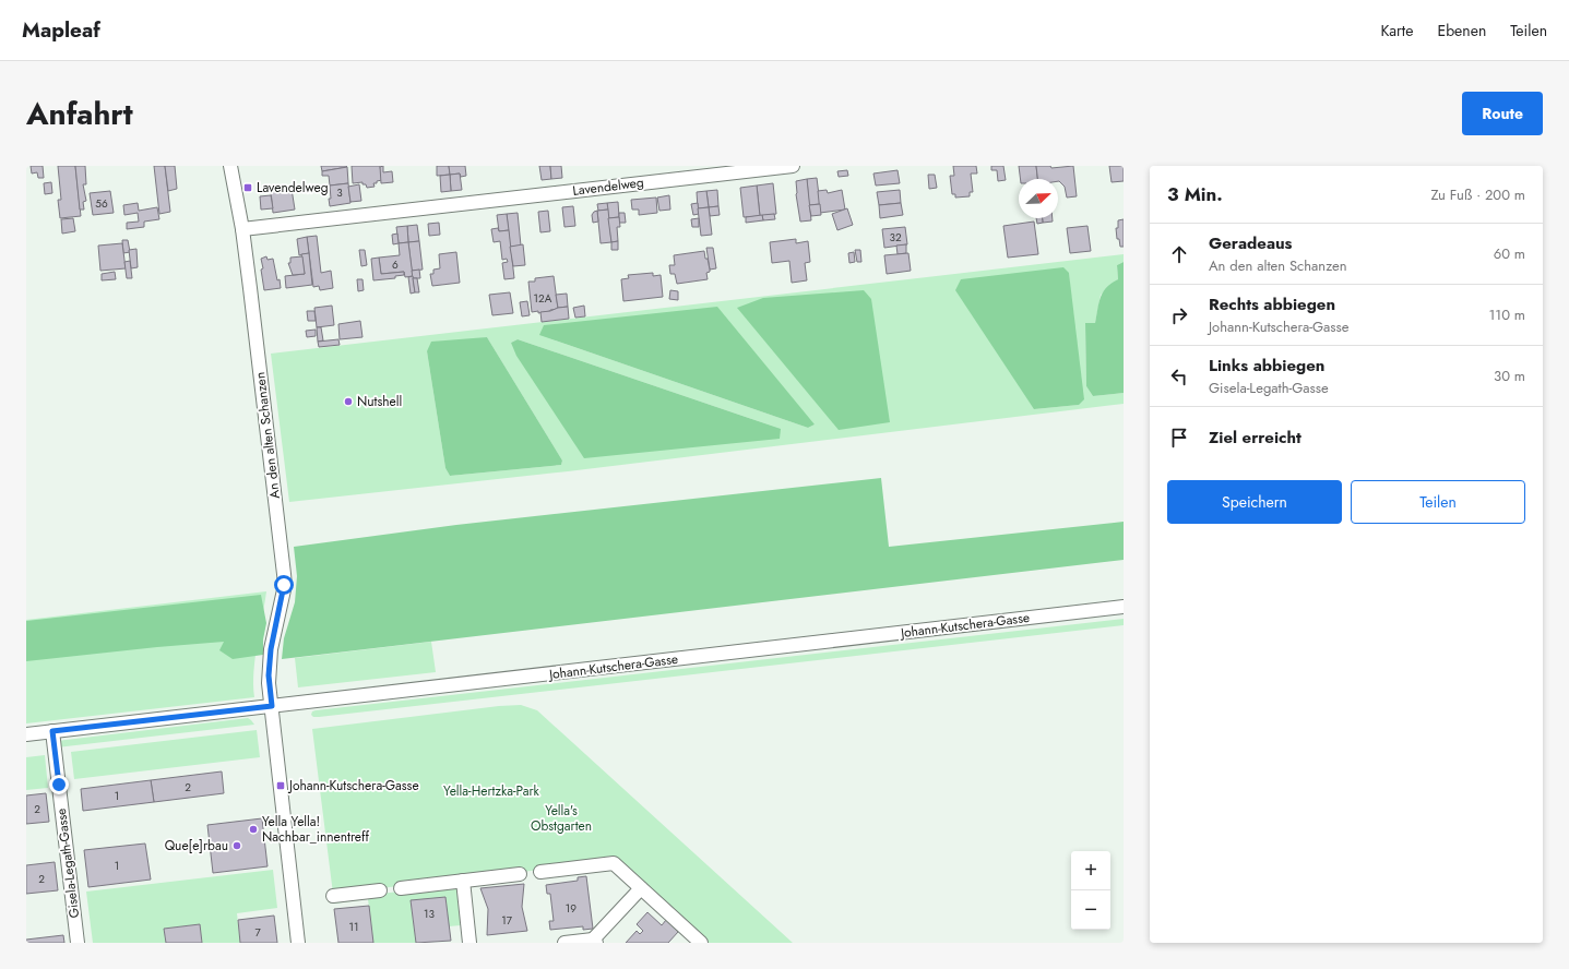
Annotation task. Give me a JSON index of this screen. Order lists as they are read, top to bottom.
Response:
{
  "streets": {
    "street": [
      "Lavendelweg",
      "An den alten Schanzen",
      "Johann-Kutschera-Gasse",
      "Gisela-Legath-Gasse"
    ]
  },
  "crossings": [
    ["Lavendelweg", "An den alten Schanzen"],
    ["An den alten Schanzen", "Johann-Kutschera-Gasse"],
    ["Johann-Kutschera-Gasse", "Gisela-Legath-Gasse"]
  ],
  "parks": ["Yella-Hertzka-Park", "Yella's Obstgarten"],
  "places": {
    "transit": ["Lavendelweg", "Johann-Kutschera-Gasse"],
    "other": ["Nutshell", "Yella Yella! Nachbar_innentreff", "Que[e]rbau"]
  },
  "house_numbers": [
    "3",
    "56",
    "32",
    "6",
    "12A",
    "2",
    "1",
    "2",
    "1",
    "2",
    "19",
    "13",
    "17",
    "11",
    "7"
  ],
  "north": "top right",
  "page": {
    "header": "Mapleaf",
    "nav": ["Karte", "Ebenen", "Teilen"],
    "title": "Anfahrt",
    "buttons": [
      "Route",
      ["Speichern", "Teilen"]
    ],
    "heading": ["3 Min.", "Zu Fuß · 200 m"],
    "list": [
      ["Geradeaus", "An den alten Schanzen", "60 m"],
      ["Rechts abbiegen", "Johann-Kutschera-Gasse", "110 m"],
      ["Links abbiegen", "Gisela-Legath-Gasse", "30 m"],
      "Ziel erreicht"
    ],
    "map_buttons": ["+", "−"]
  }
}
